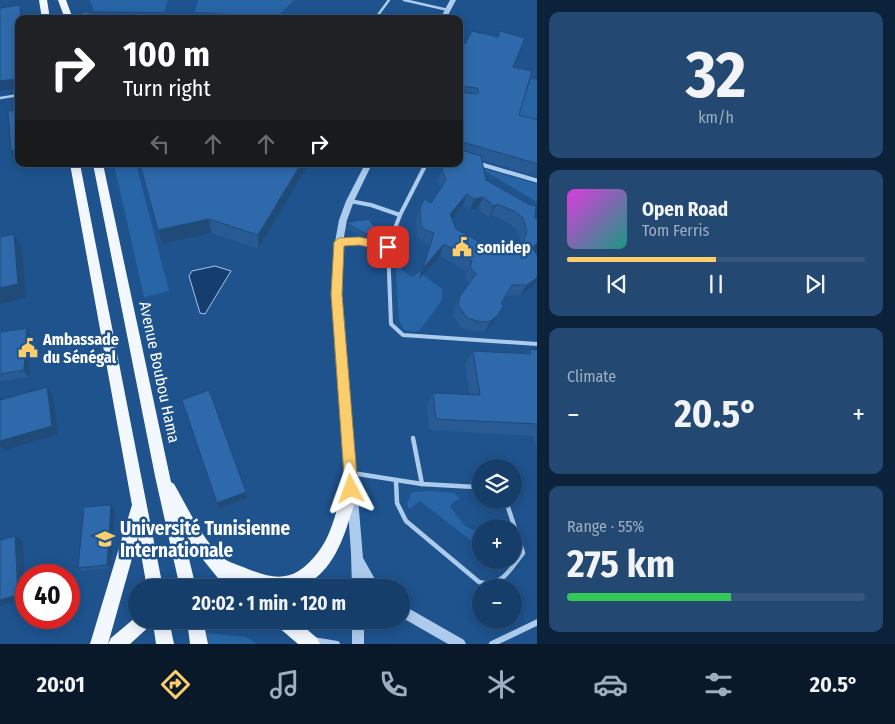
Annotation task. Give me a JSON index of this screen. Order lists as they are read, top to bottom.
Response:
{
  "streets": {
    "main road": ["Avenue Boubou Hama"]
  },
  "places": {
    "public building": ["sonidep", "Ambassade du Sénégal"],
    "school or university": ["Université Tunisienne Internationale"]
  },
  "page": {
    "tile": [
      ["32", "km/h"],
      "Climate",
      ["Range · 55%", "275 km"]
    ],
    "turn": ["100 m", "Turn right"],
    "song": ["Open Road", "Tom Ferris"],
    "heat": ["−", "20.5°", "+"],
    "map_buttons": ["+", "−"],
    "limit": "40",
    "trip": "20:02 · 1 min · 120 m",
    "tabs": ["20:01", "20.5°"]
  }
}
